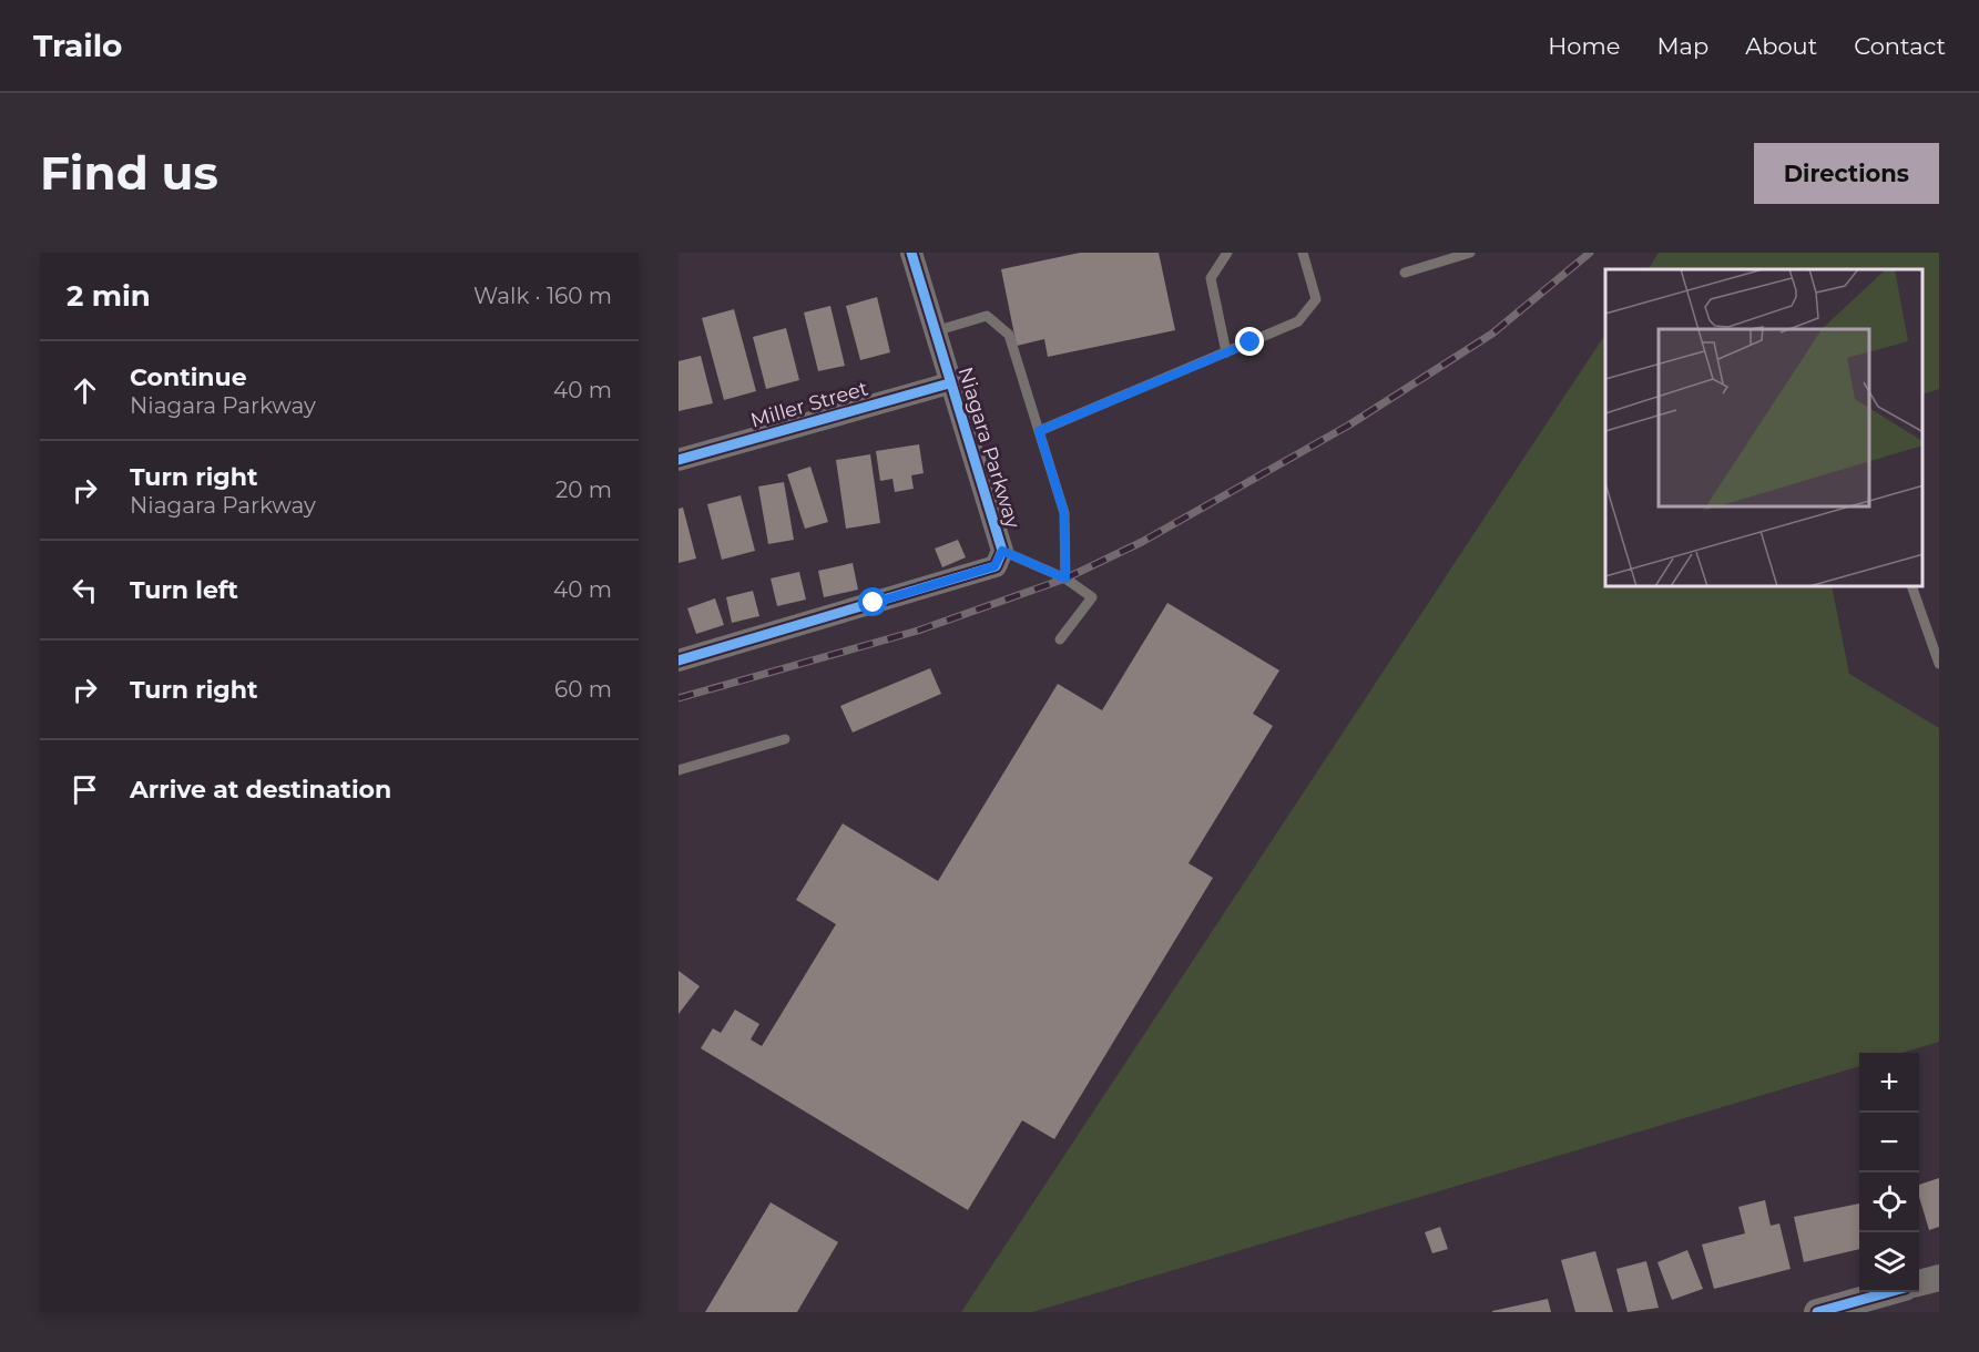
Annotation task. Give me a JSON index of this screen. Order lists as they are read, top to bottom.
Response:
{
  "streets": {
    "street": ["Miller Street", "Niagara Parkway"]
  },
  "crossings": [
    ["Miller Street", "Niagara Parkway"]
  ],
  "page": {
    "header": "Trailo",
    "nav": [
      "Home",
      "Map",
      "About",
      "Contact"
    ],
    "buttons": "Directions",
    "title": "Find us",
    "heading": ["2 min", "Walk · 160 m"],
    "list": [
      ["Continue", "Niagara Parkway", "40 m"],
      ["Turn right", "Niagara Parkway", "20 m"],
      ["Turn left", "40 m"],
      ["Turn right", "60 m"],
      "Arrive at destination"
    ],
    "map_buttons": ["+", "−"]
  }
}
